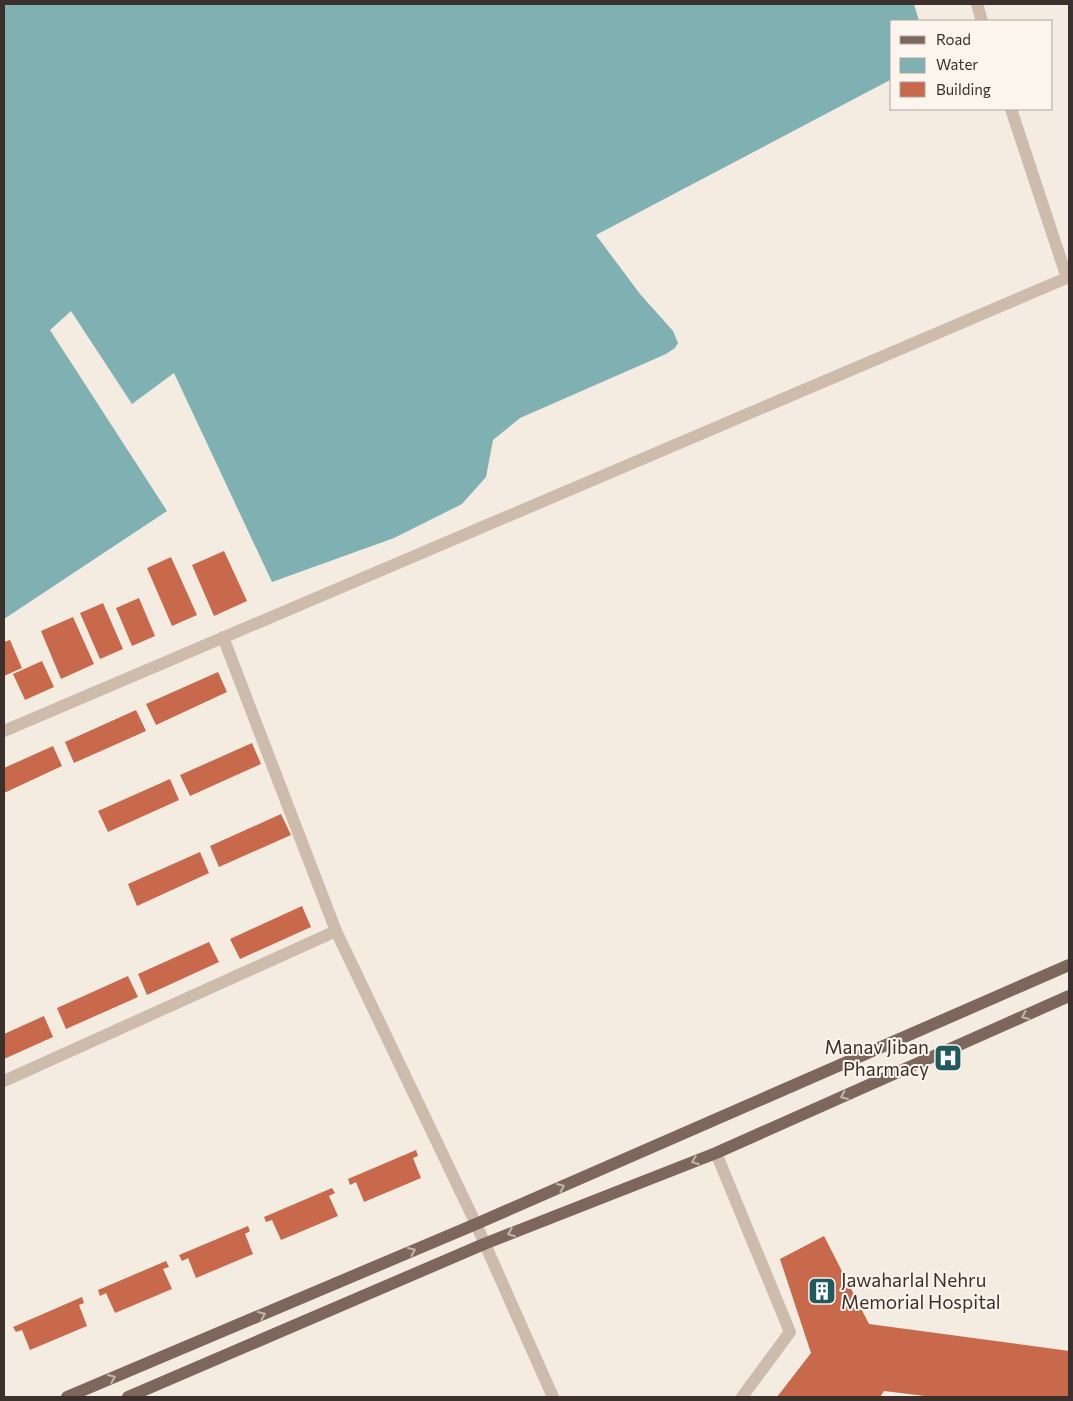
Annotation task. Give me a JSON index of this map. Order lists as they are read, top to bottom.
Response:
{
  "places": {
    "hospital": ["Manav Jiban Pharmacy"],
    "building": ["Jawaharlal Nehru Memorial Hospital"]
  },
  "legend": ["Road", "Water", "Building"]
}
